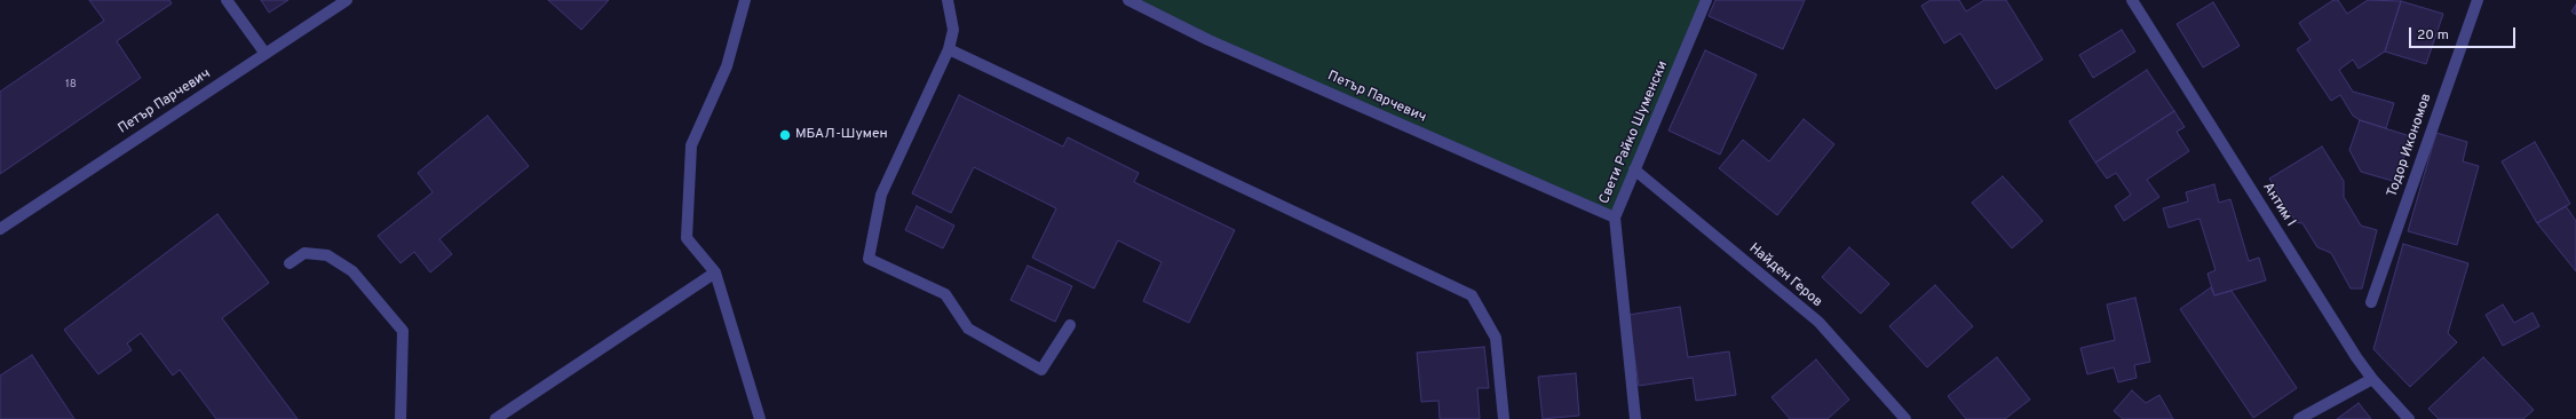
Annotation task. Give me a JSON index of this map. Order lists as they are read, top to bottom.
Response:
{
  "streets": {
    "street": [
      "Петър Парчевич",
      "Свети Райко Шуменски",
      "Тодор Икономов",
      "Антим I",
      "Найден Геров"
    ]
  },
  "crossings": [
    ["Петър Парчевич", "Свети Райко Шуменски"],
    ["Свети Райко Шуменски", "Найден Геров"]
  ],
  "places": ["МБАЛ-Шумен"],
  "house_numbers": ["18"],
  "scale_bar": "20 m"
}
